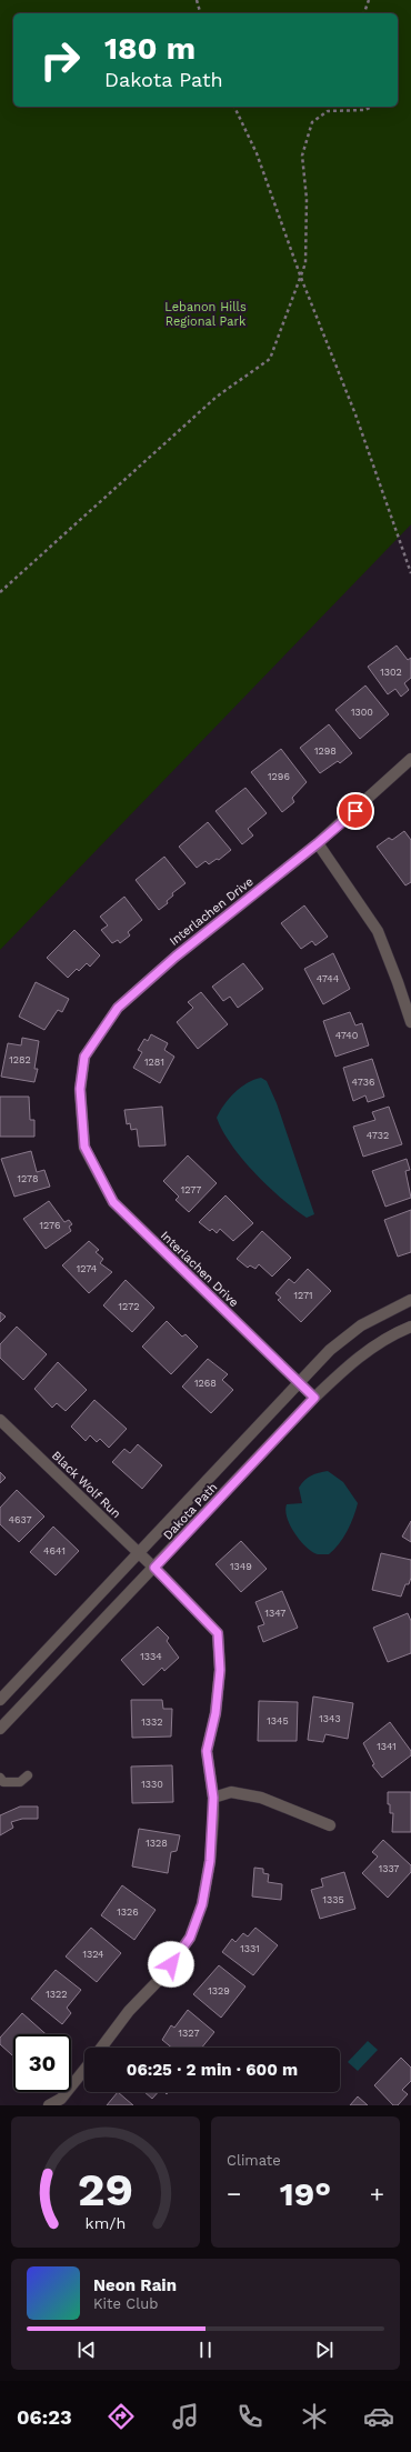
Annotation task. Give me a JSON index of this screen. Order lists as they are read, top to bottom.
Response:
{
  "streets": {
    "street": ["Interlachen Drive", "Black Wolf Run", "Dakota Path"]
  },
  "crossings": [
    ["Interlachen Drive", "Dakota Path"],
    ["Black Wolf Run", "Dakota Path"]
  ],
  "parks": ["Lebanon Hills Regional Park"],
  "house_numbers": [
    "1302",
    "1300",
    "1298",
    "1296",
    "4744",
    "4740",
    "1282",
    "1281",
    "4736",
    "4732",
    "1278",
    "1277",
    "1276",
    "1274",
    "1271",
    "1272",
    "1268",
    "4637",
    "4641",
    "1349",
    "1347",
    "1334",
    "1343",
    "1345",
    "1332",
    "1341",
    "1330",
    "1328",
    "1337",
    "1335",
    "1326",
    "1331",
    "1324",
    "1329",
    "1322",
    "1327"
  ],
  "page": {
    "turn": ["180 m", "Dakota Path"],
    "limit": "30",
    "trip": "06:25 · 2 min · 600 m",
    "tile": "Climate",
    "heat": ["−", "19°", "+"],
    "song": ["Neon Rain", "Kite Club"],
    "tabs": "06:23",
    "gauge": ["29", "km/h"]
  }
}
